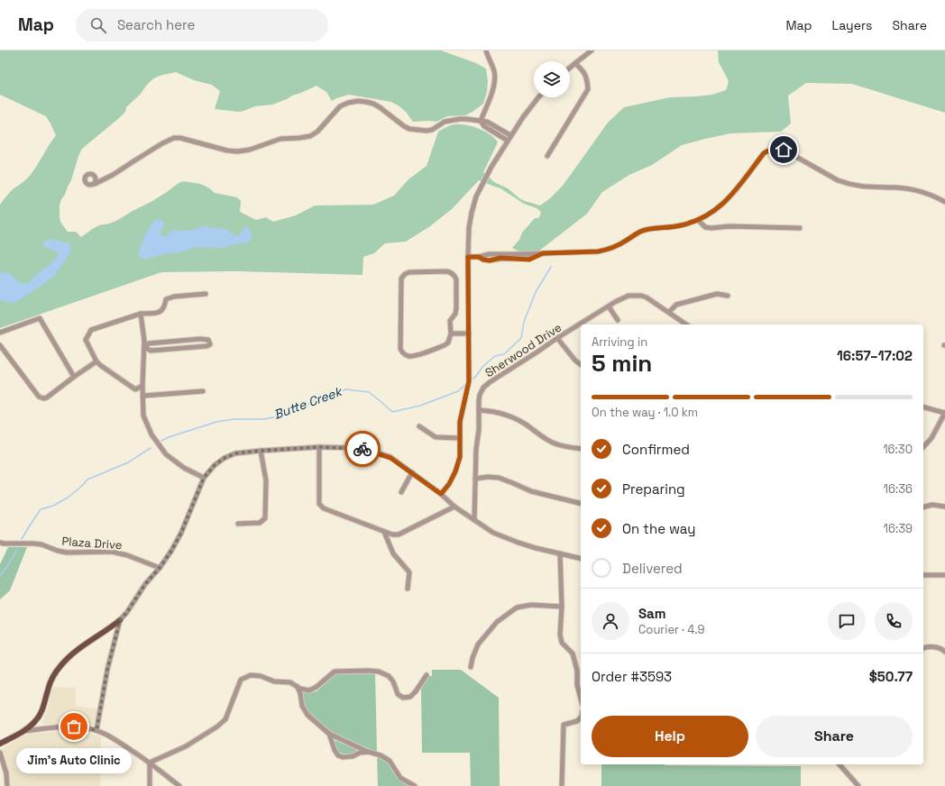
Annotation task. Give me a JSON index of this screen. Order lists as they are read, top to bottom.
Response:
{
  "streets": {
    "street": ["Sherwood Drive", "Plaza Drive"]
  },
  "water": ["Butte Creek"],
  "places": ["Jim's Auto Clinic"],
  "page": {
    "header": "Map",
    "search": "Search here",
    "nav": ["Map", "Layers", "Share"],
    "heading": ["5 min", "Arriving in", "16:57–17:02"],
    "panel": [
      "Sam",
      "Courier · 4.9",
      "Order #3593",
      "$50.77"
    ],
    "bar": "On the way · 1.0 km",
    "list": [
      ["Confirmed", "16:30"],
      ["Preparing", "16:36"],
      ["On the way", "16:39"],
      "Delivered"
    ],
    "buttons": ["Help", "Share"],
    "bubble": "Jim's Auto Clinic"
  }
}
